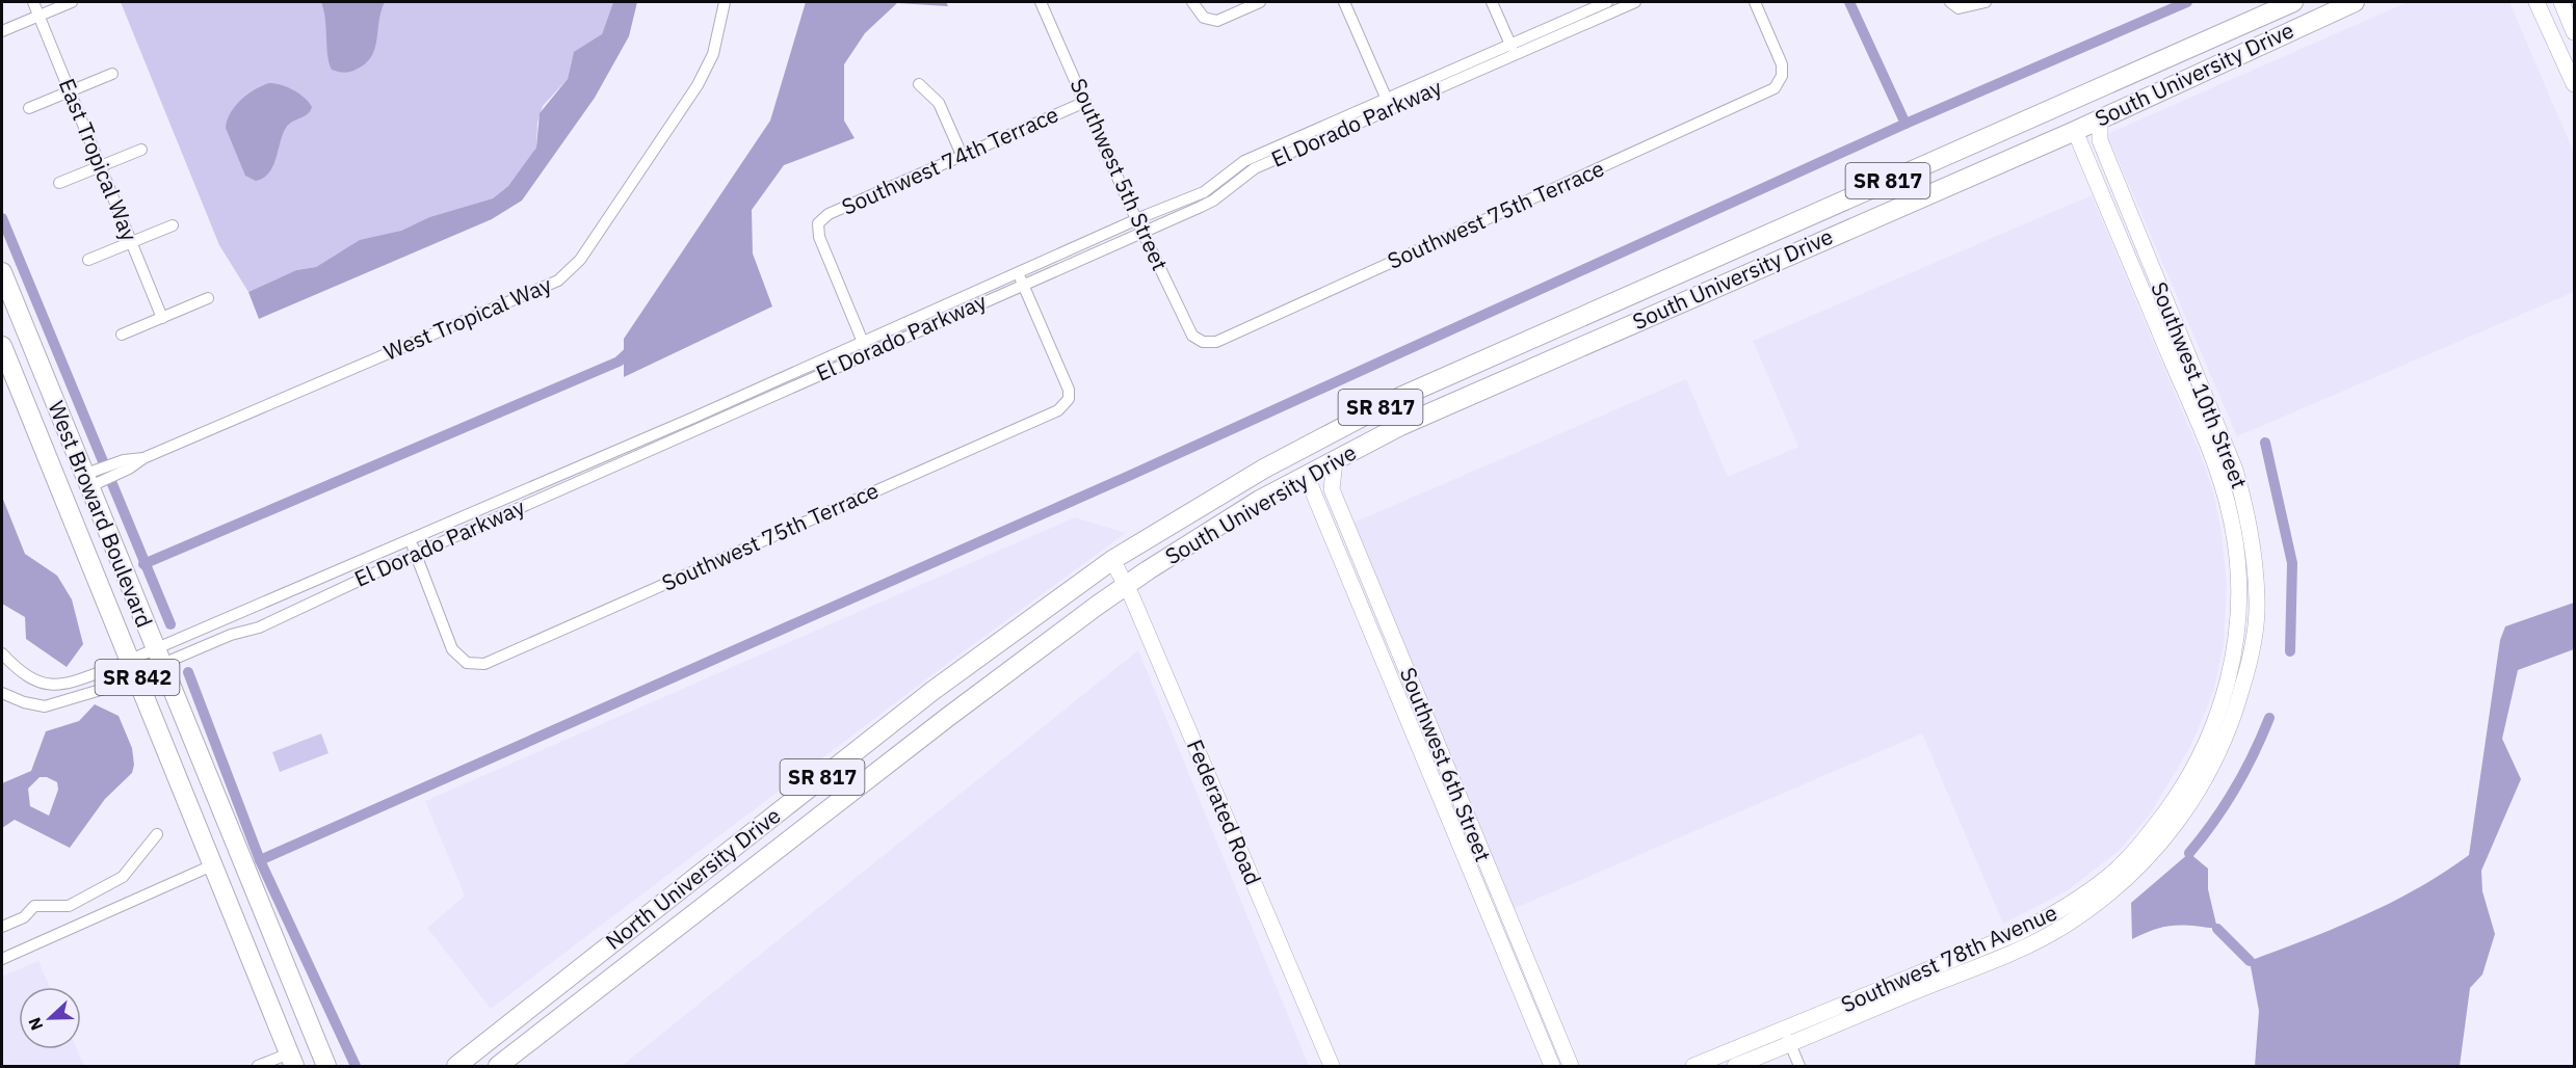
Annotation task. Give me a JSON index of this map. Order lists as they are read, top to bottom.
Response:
{
  "streets": {
    "main road": [
      "South University Drive",
      "SR 817",
      "West Broward Boulevard",
      "SR 842",
      "North University Drive"
    ],
    "street": [
      "El Dorado Parkway",
      "East Tropical Way",
      "Southwest 74th Terrace",
      "Southwest 5th Street",
      "Southwest 75th Terrace",
      "West Tropical Way",
      "Southwest 10th Street",
      "Southwest 6th Street",
      "Federated Road",
      "Southwest 78th Avenue"
    ]
  },
  "crossings": [
    ["South University Drive", "Southwest 10th Street"],
    ["South University Drive", "Southwest 6th Street"],
    ["South University Drive", "Federated Road"],
    ["South University Drive", "North University Drive"],
    ["El Dorado Parkway", "Southwest 74th Terrace"],
    ["El Dorado Parkway", "Southwest 5th Street"],
    ["El Dorado Parkway", "Southwest 75th Terrace"],
    ["El Dorado Parkway", "West Broward Boulevard"],
    ["Southwest 74th Terrace", "Southwest 5th Street"],
    ["Southwest 5th Street", "Southwest 75th Terrace"],
    ["West Tropical Way", "West Broward Boulevard"],
    ["Southwest 10th Street", "Southwest 78th Avenue"],
    ["Federated Road", "North University Drive"]
  ],
  "north": "left"
}
